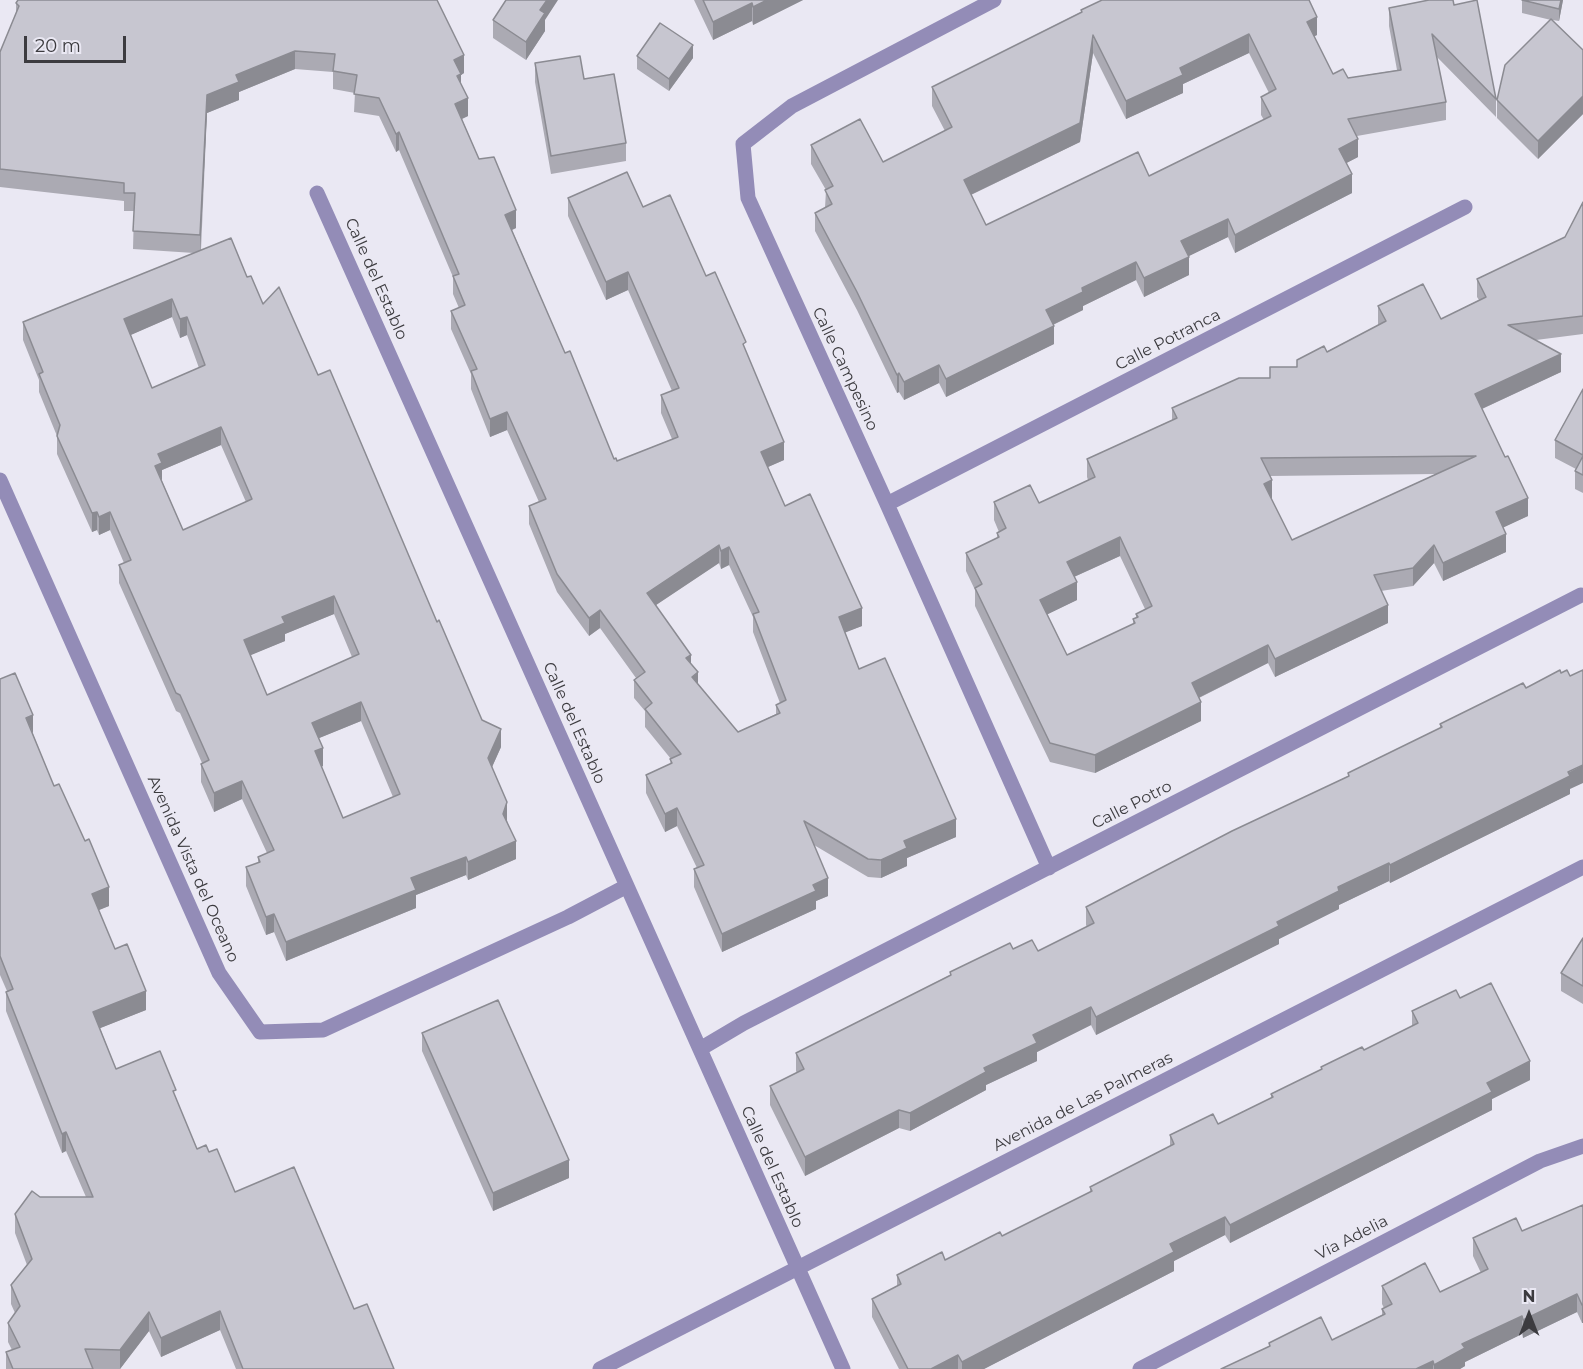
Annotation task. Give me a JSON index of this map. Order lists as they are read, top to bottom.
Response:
{
  "streets": {
    "street": [
      "Calle del Establo",
      "Calle Potranca",
      "Calle Campesino",
      "Calle Potro",
      "Avenida Vista del Oceano",
      "Avenida de Las Palmeras",
      "Via Adelia"
    ]
  },
  "crossings": [
    ["Calle del Establo", "Calle Potro"],
    ["Calle del Establo", "Avenida Vista del Oceano"],
    ["Calle del Establo", "Avenida de Las Palmeras"],
    ["Calle Potranca", "Calle Campesino"],
    ["Calle Campesino", "Calle Potro"]
  ],
  "scale_bar": "20 m",
  "north": "top"
}
